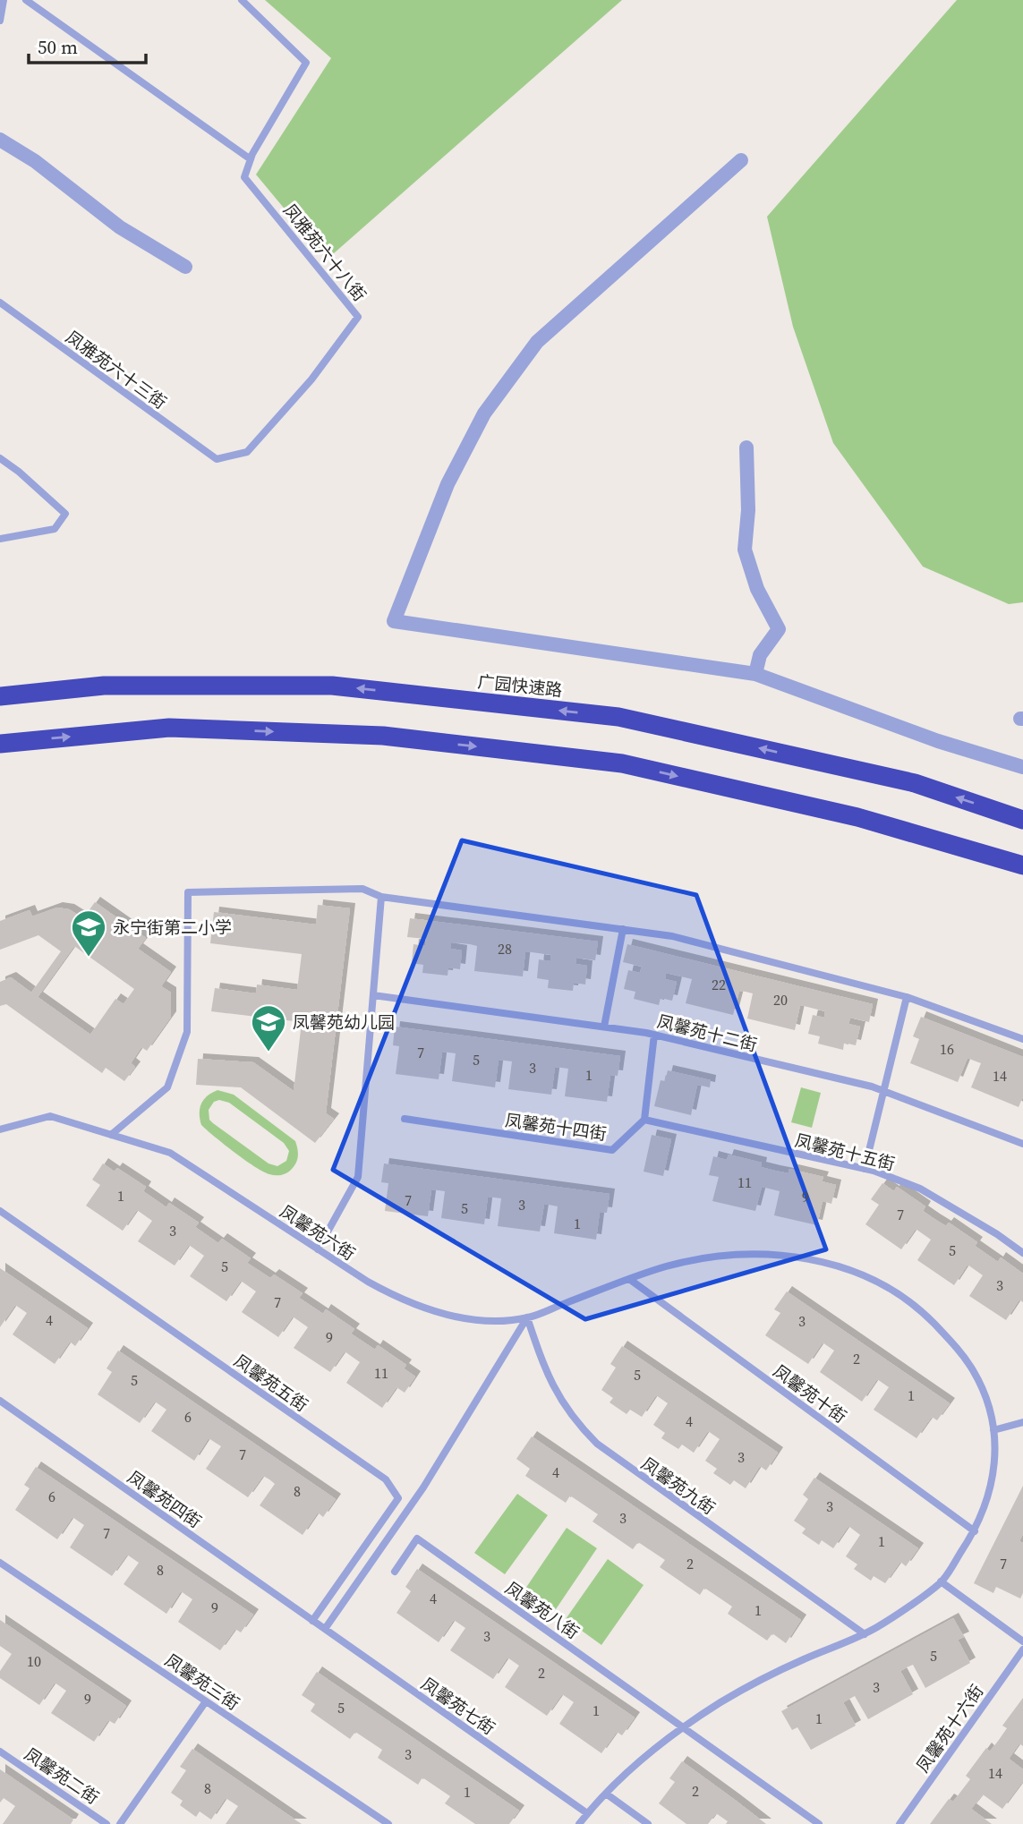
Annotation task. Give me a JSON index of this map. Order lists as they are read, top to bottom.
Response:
{
  "streets": {
    "highway": ["广园快速路"],
    "lane": [
      "凤雅苑六十八街",
      "凤雅苑六十三街",
      "凤馨苑十二街",
      "凤馨苑十四街",
      "凤馨苑十五街",
      "凤馨苑六街",
      "凤馨苑五街",
      "凤馨苑十街",
      "凤馨苑九街",
      "凤馨苑四街",
      "凤馨苑八街",
      "凤馨苑三街",
      "凤馨苑七街",
      "凤馨苑十六街",
      "凤馨苑二街"
    ]
  },
  "crossings": [
    ["凤雅苑六十八街", "凤雅苑六十三街"],
    ["凤馨苑十四街", "凤馨苑十五街"],
    ["凤馨苑六街", "凤馨苑十街"],
    ["凤馨苑六街", "凤馨苑九街"],
    ["凤馨苑五街", "凤馨苑四街"],
    ["凤馨苑五街", "凤馨苑七街"],
    ["凤馨苑四街", "凤馨苑七街"]
  ],
  "places": {
    "school or university": ["永宁街第二小学", "凤馨苑幼儿园"]
  },
  "house_numbers": [
    "28",
    "22",
    "20",
    "16",
    "7",
    "5",
    "3",
    "1",
    "14",
    "11",
    "1",
    "9",
    "7",
    "3",
    "5",
    "7",
    "1",
    "3",
    "5",
    "5",
    "3",
    "7",
    "4",
    "3",
    "9",
    "2",
    "11",
    "5",
    "5",
    "1",
    "6",
    "4",
    "7",
    "3",
    "4",
    "8",
    "6",
    "3",
    "3",
    "7",
    "1",
    "2",
    "7",
    "8",
    "4",
    "9",
    "1",
    "3",
    "5",
    "10",
    "2",
    "3",
    "9",
    "5",
    "1",
    "1",
    "3",
    "14",
    "8",
    "2",
    "1"
  ],
  "scale_bar": "50 m"
}
